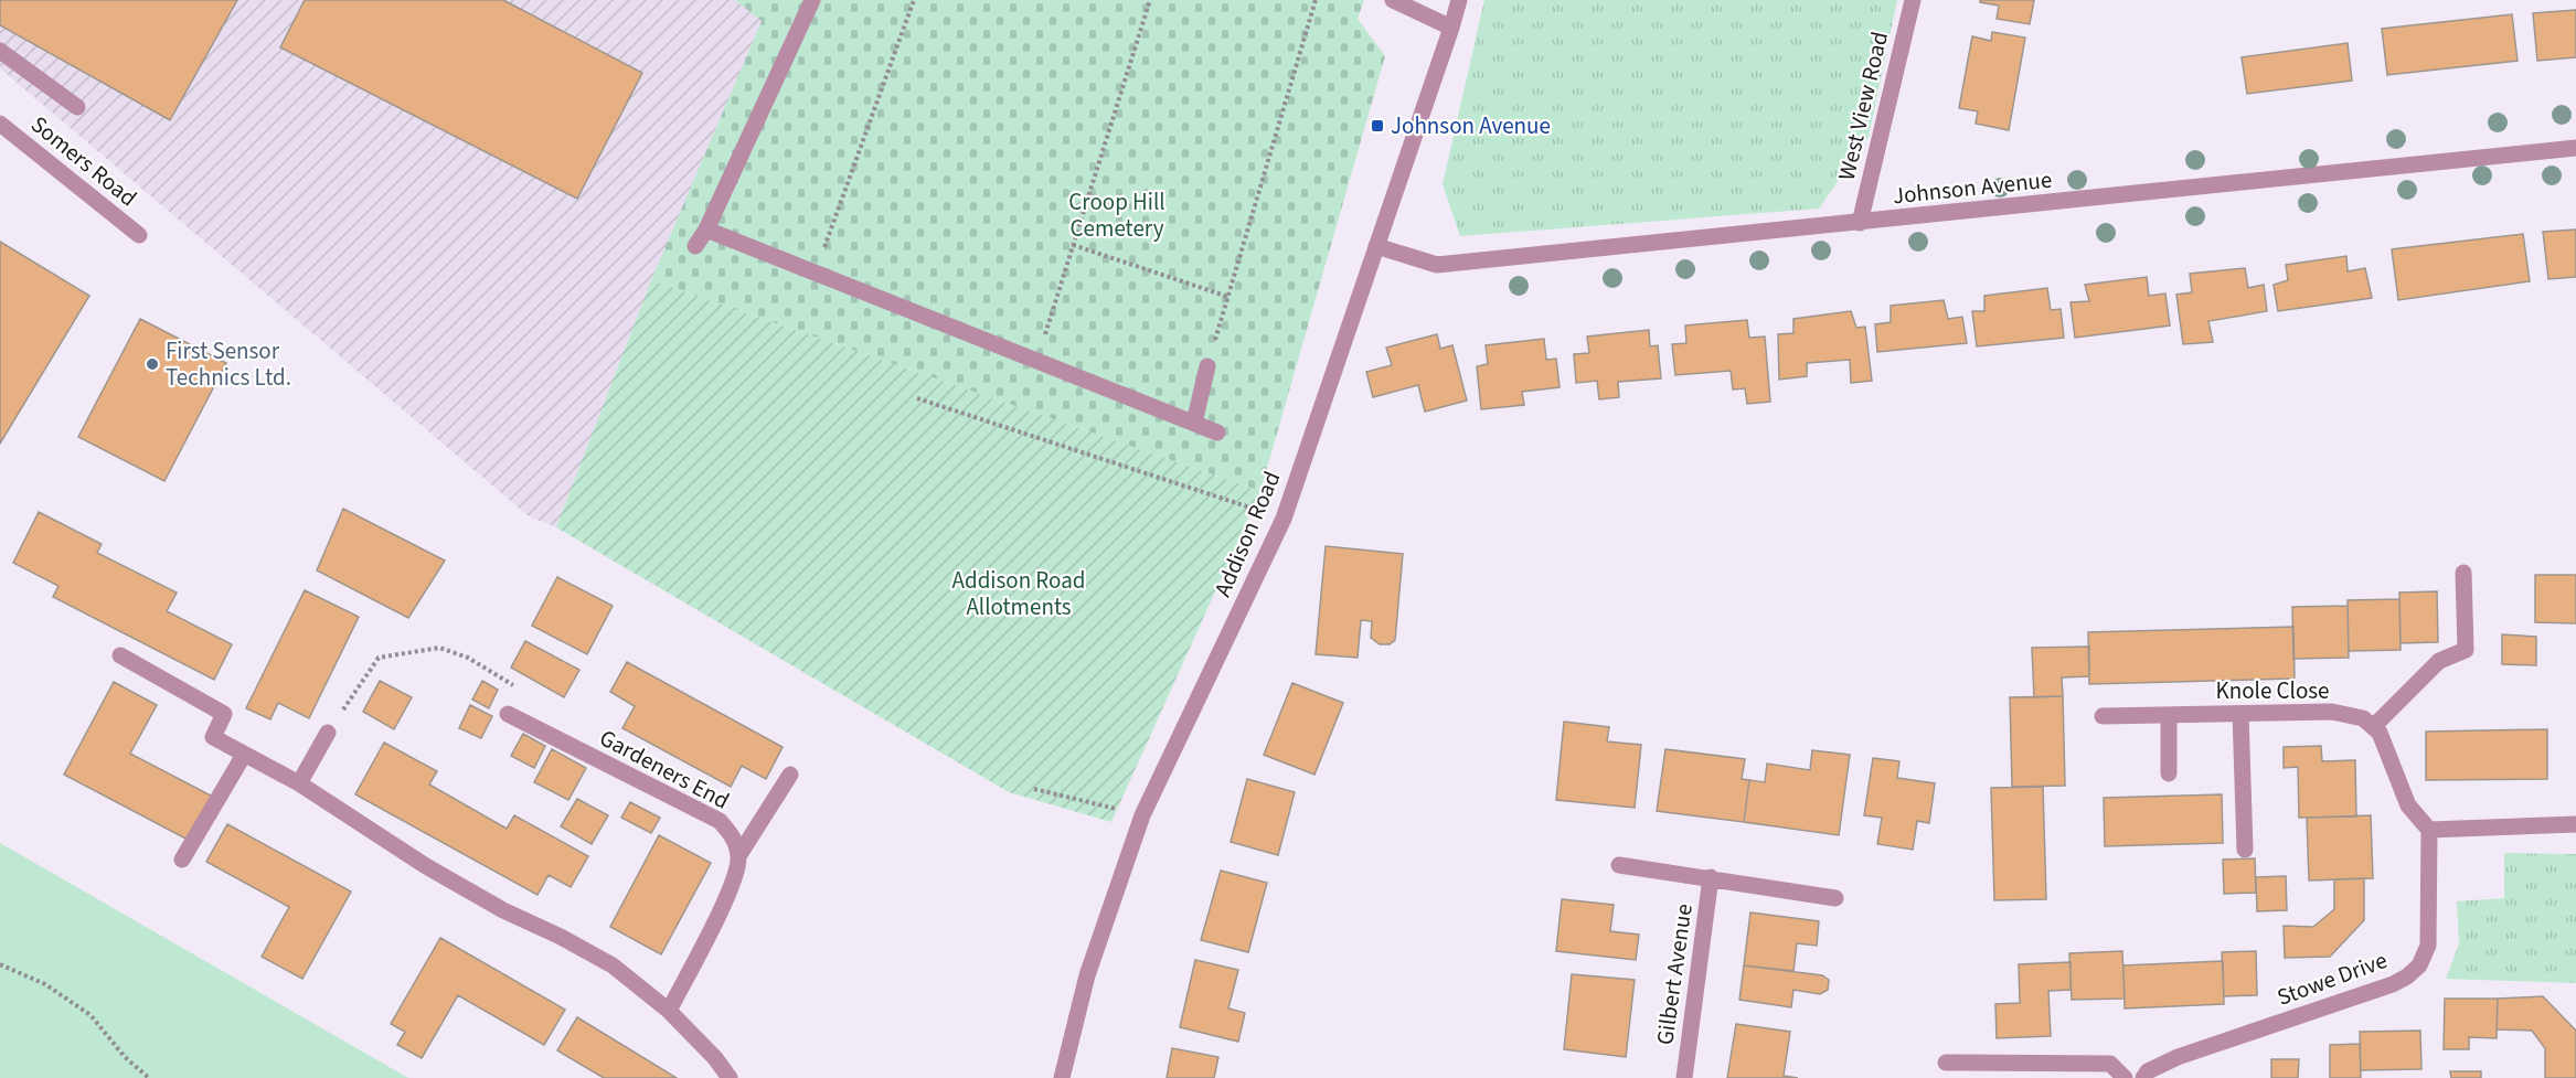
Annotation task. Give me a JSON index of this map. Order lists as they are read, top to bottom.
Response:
{
  "streets": {
    "street": [
      "West View Road",
      "Somers Road",
      "Johnson Avenue",
      "Addison Road",
      "Knole Close",
      "Gardeners End",
      "Gilbert Avenue",
      "Stowe Drive"
    ]
  },
  "crossings": [
    ["West View Road", "Johnson Avenue"],
    ["Johnson Avenue", "Addison Road"]
  ],
  "parks": ["Croop Hill Cemetery", "Addison Road Allotments"],
  "places": {
    "transit": ["Johnson Avenue"],
    "other": ["First Sensor Technics Ltd."]
  }
}
